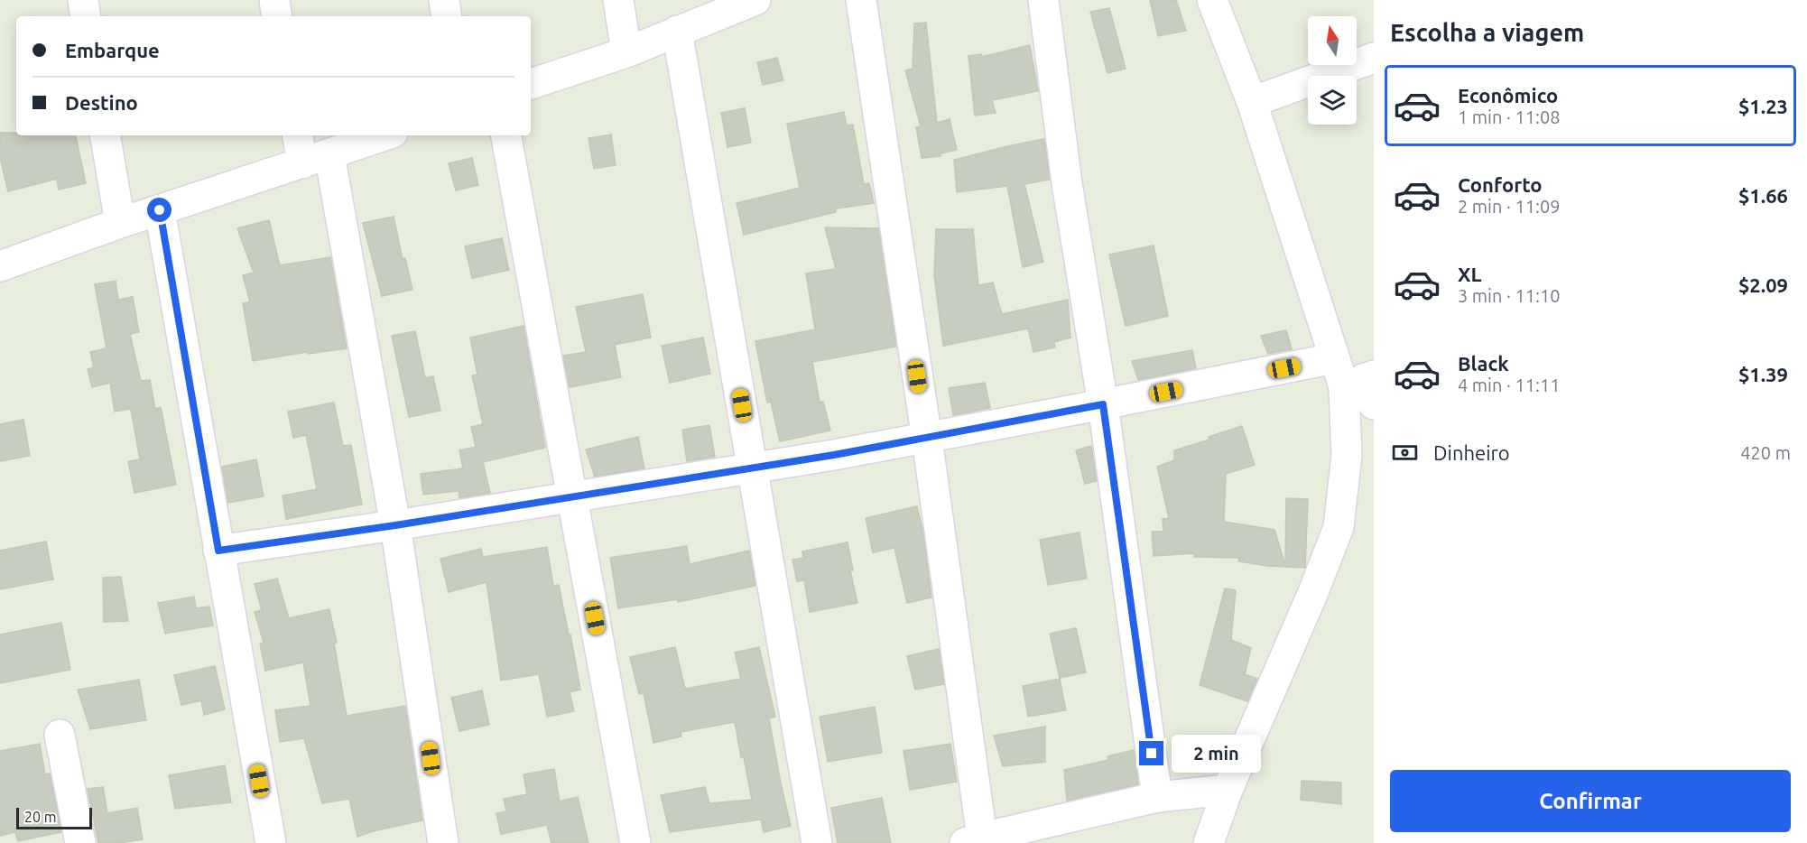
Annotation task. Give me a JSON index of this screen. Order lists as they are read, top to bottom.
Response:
{
  "scale_bar": "20 m",
  "north": "top",
  "page": {
    "heading": "Escolha a viagem",
    "banner": ["Embarque", "Destino"],
    "list": [
      {
        "name": "Econômico",
        "note": "1 min · 11:08",
        "value": "$1.23"
      },
      {
        "name": "Conforto",
        "note": "2 min · 11:09",
        "value": "$1.66"
      },
      {
        "name": "XL",
        "note": "3 min · 11:10",
        "value": "$2.09"
      },
      {
        "name": "Black",
        "note": "4 min · 11:11",
        "value": "$1.39"
      }
    ],
    "pay": ["Dinheiro", "420 m"],
    "bubble": "2 min",
    "buttons": "Confirmar",
    "scale": "20 m"
  }
}
